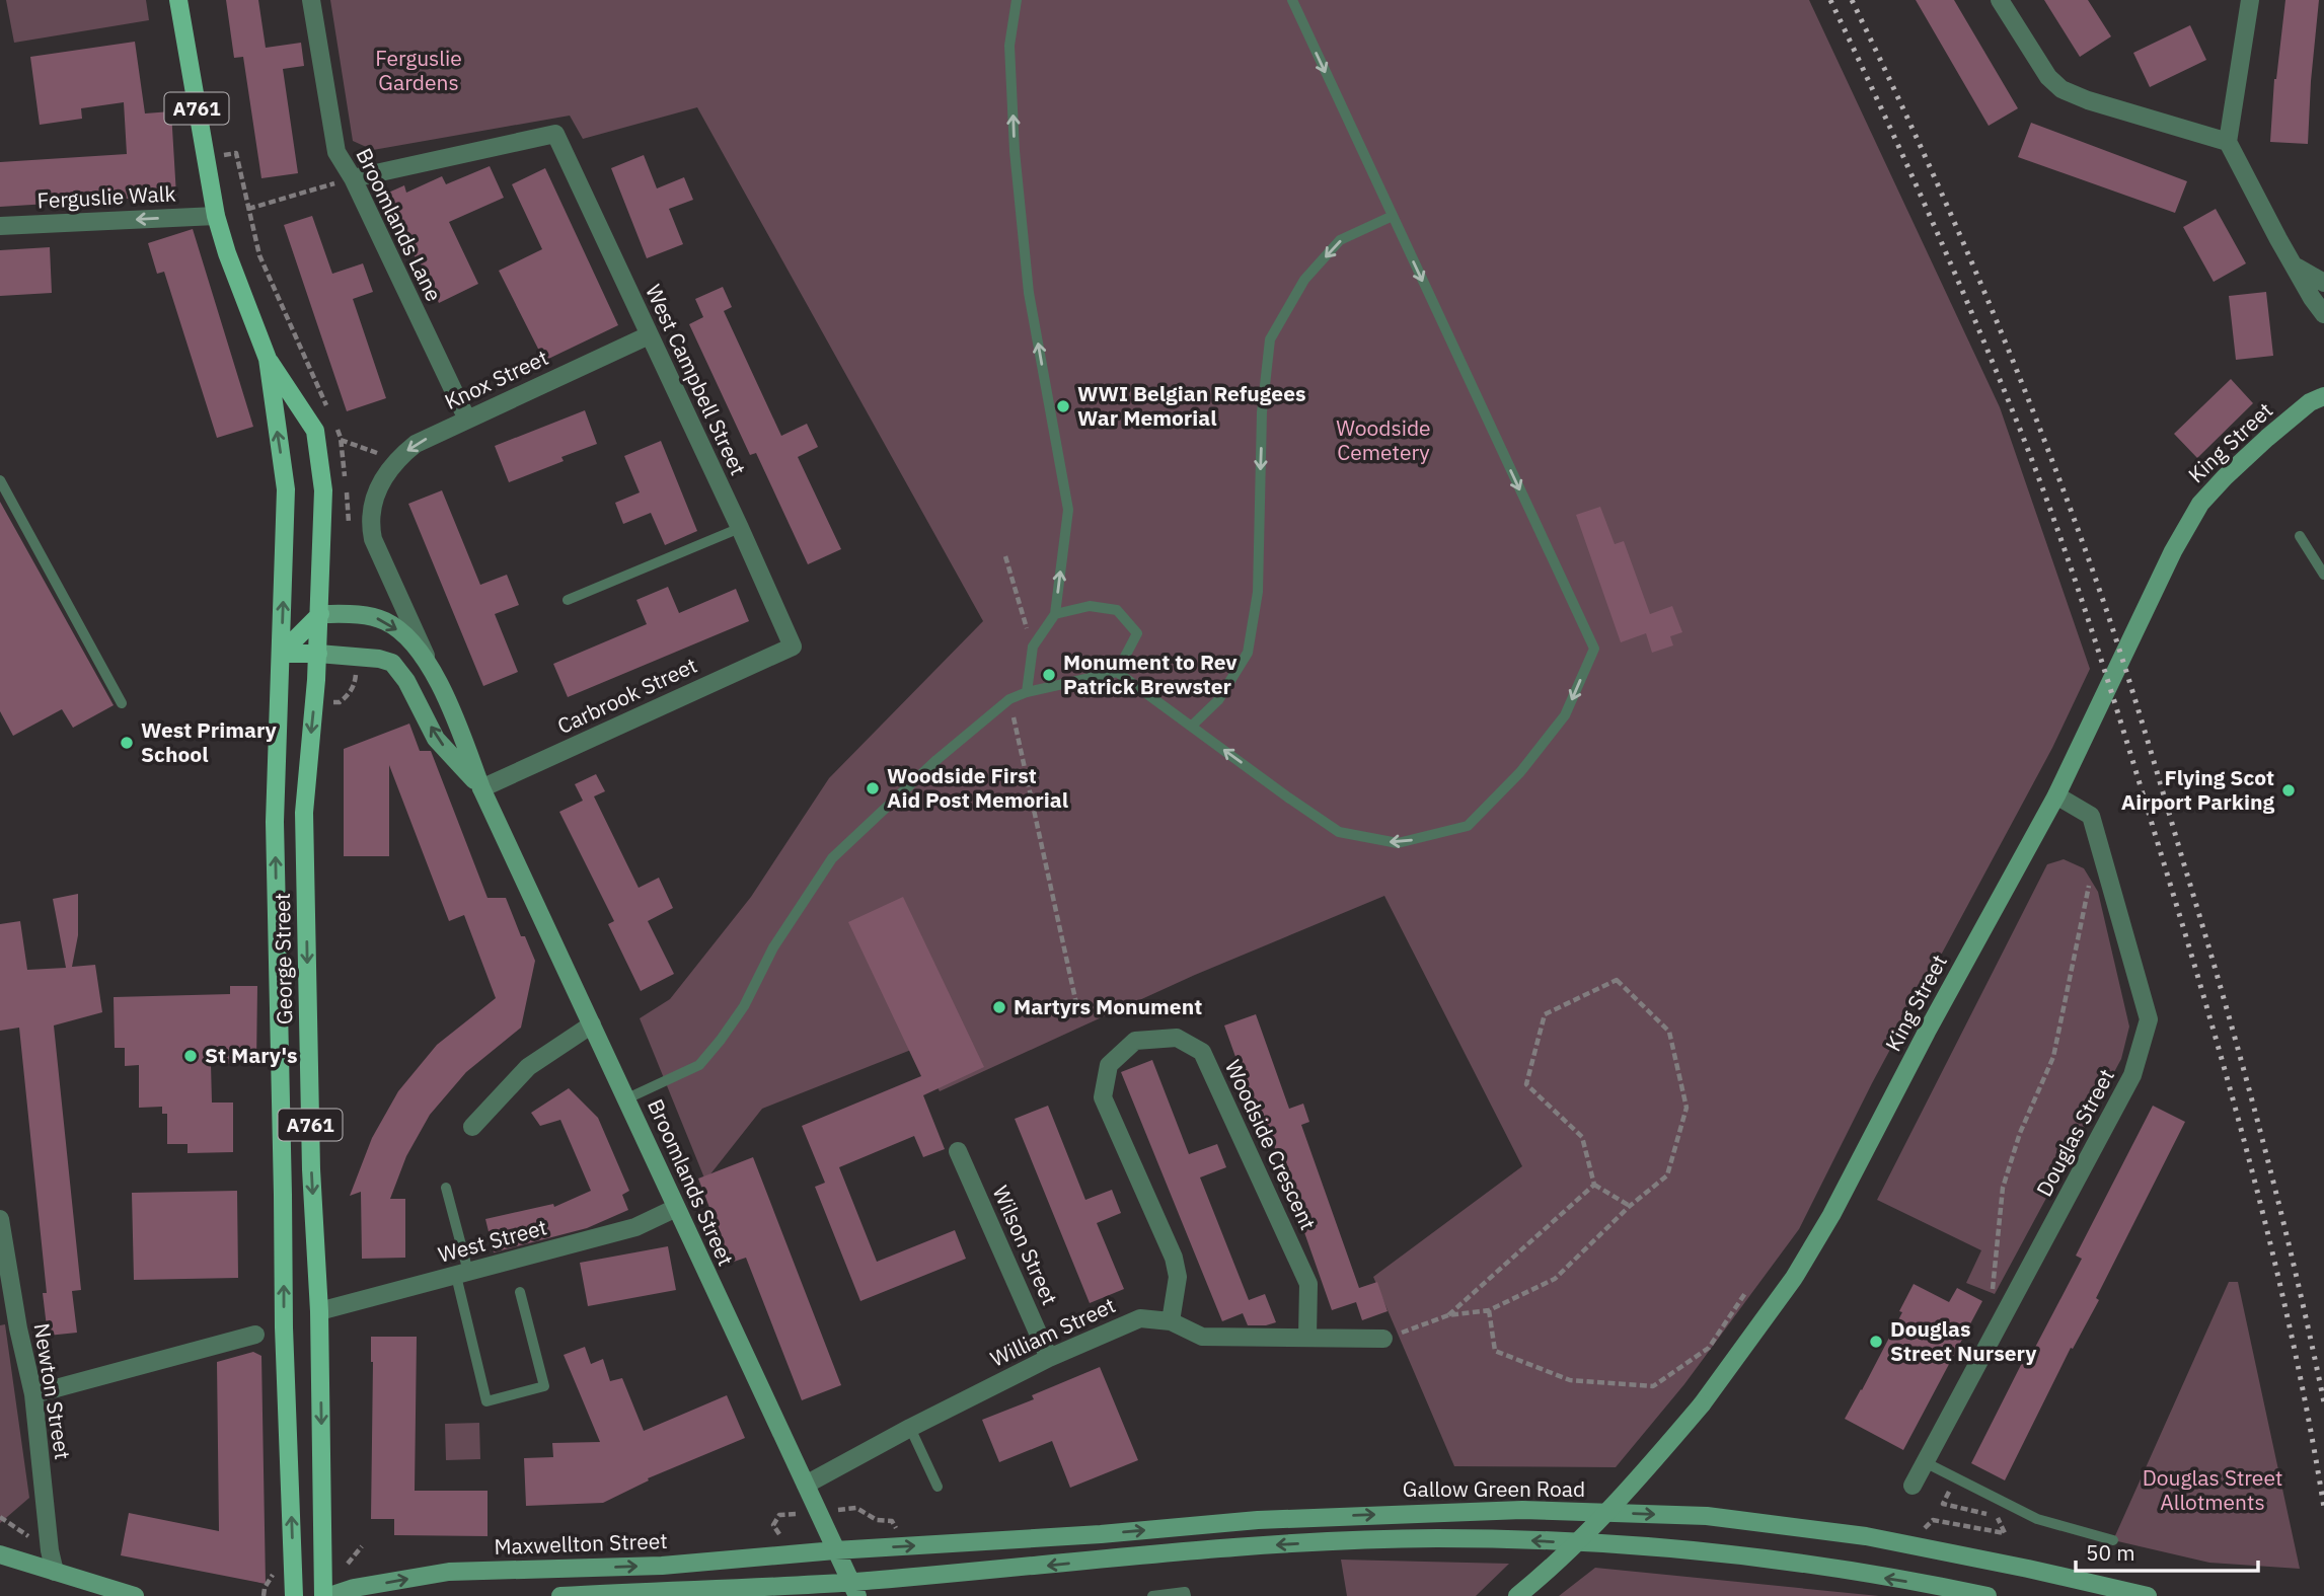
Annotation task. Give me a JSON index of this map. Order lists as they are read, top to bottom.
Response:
{
  "streets": {
    "main road": [
      "A761",
      "King Street",
      "George Street",
      "Broomlands Street",
      "Gallow Green Road",
      "Maxwellton Street"
    ],
    "street": [
      "Ferguslie Walk",
      "Broomlands Lane",
      "Knox Street",
      "West Campbell Street",
      "Carbrook Street",
      "Douglas Street",
      "Woodside Crescent",
      "West Street",
      "Wilson Street",
      "William Street",
      "Newton Street"
    ]
  },
  "crossings": [
    ["A761", "Ferguslie Walk"],
    ["A761", "George Street"],
    ["Broomlands Lane", "Knox Street"],
    ["Broomlands Lane", "West Campbell Street"],
    ["Knox Street", "West Campbell Street"],
    ["Knox Street", "Broomlands Street"],
    ["West Campbell Street", "Carbrook Street"],
    ["King Street", "Douglas Street"],
    ["Carbrook Street", "Broomlands Street"],
    ["George Street", "Broomlands Street"],
    ["George Street", "West Street"],
    ["Woodside Crescent", "William Street"],
    ["Broomlands Street", "West Street"],
    ["Broomlands Street", "William Street"],
    ["Broomlands Street", "Gallow Green Road"],
    ["Broomlands Street", "Maxwellton Street"],
    ["Wilson Street", "William Street"],
    ["Gallow Green Road", "Maxwellton Street"]
  ],
  "one_way": ["Ferguslie Walk"],
  "parks": ["Ferguslie Gardens", "Woodside Cemetery", "Douglas Street Allotments"],
  "places": [
    "WWI Belgian Refugees War Memorial",
    "Monument to Rev Patrick Brewster",
    "West Primary School",
    "Woodside First Aid Post Memorial",
    "Flying Scot Airport Parking",
    "Martyrs Monument",
    "St Mary's",
    "Douglas Street Nursery"
  ],
  "scale_bar": "50 m"
}
